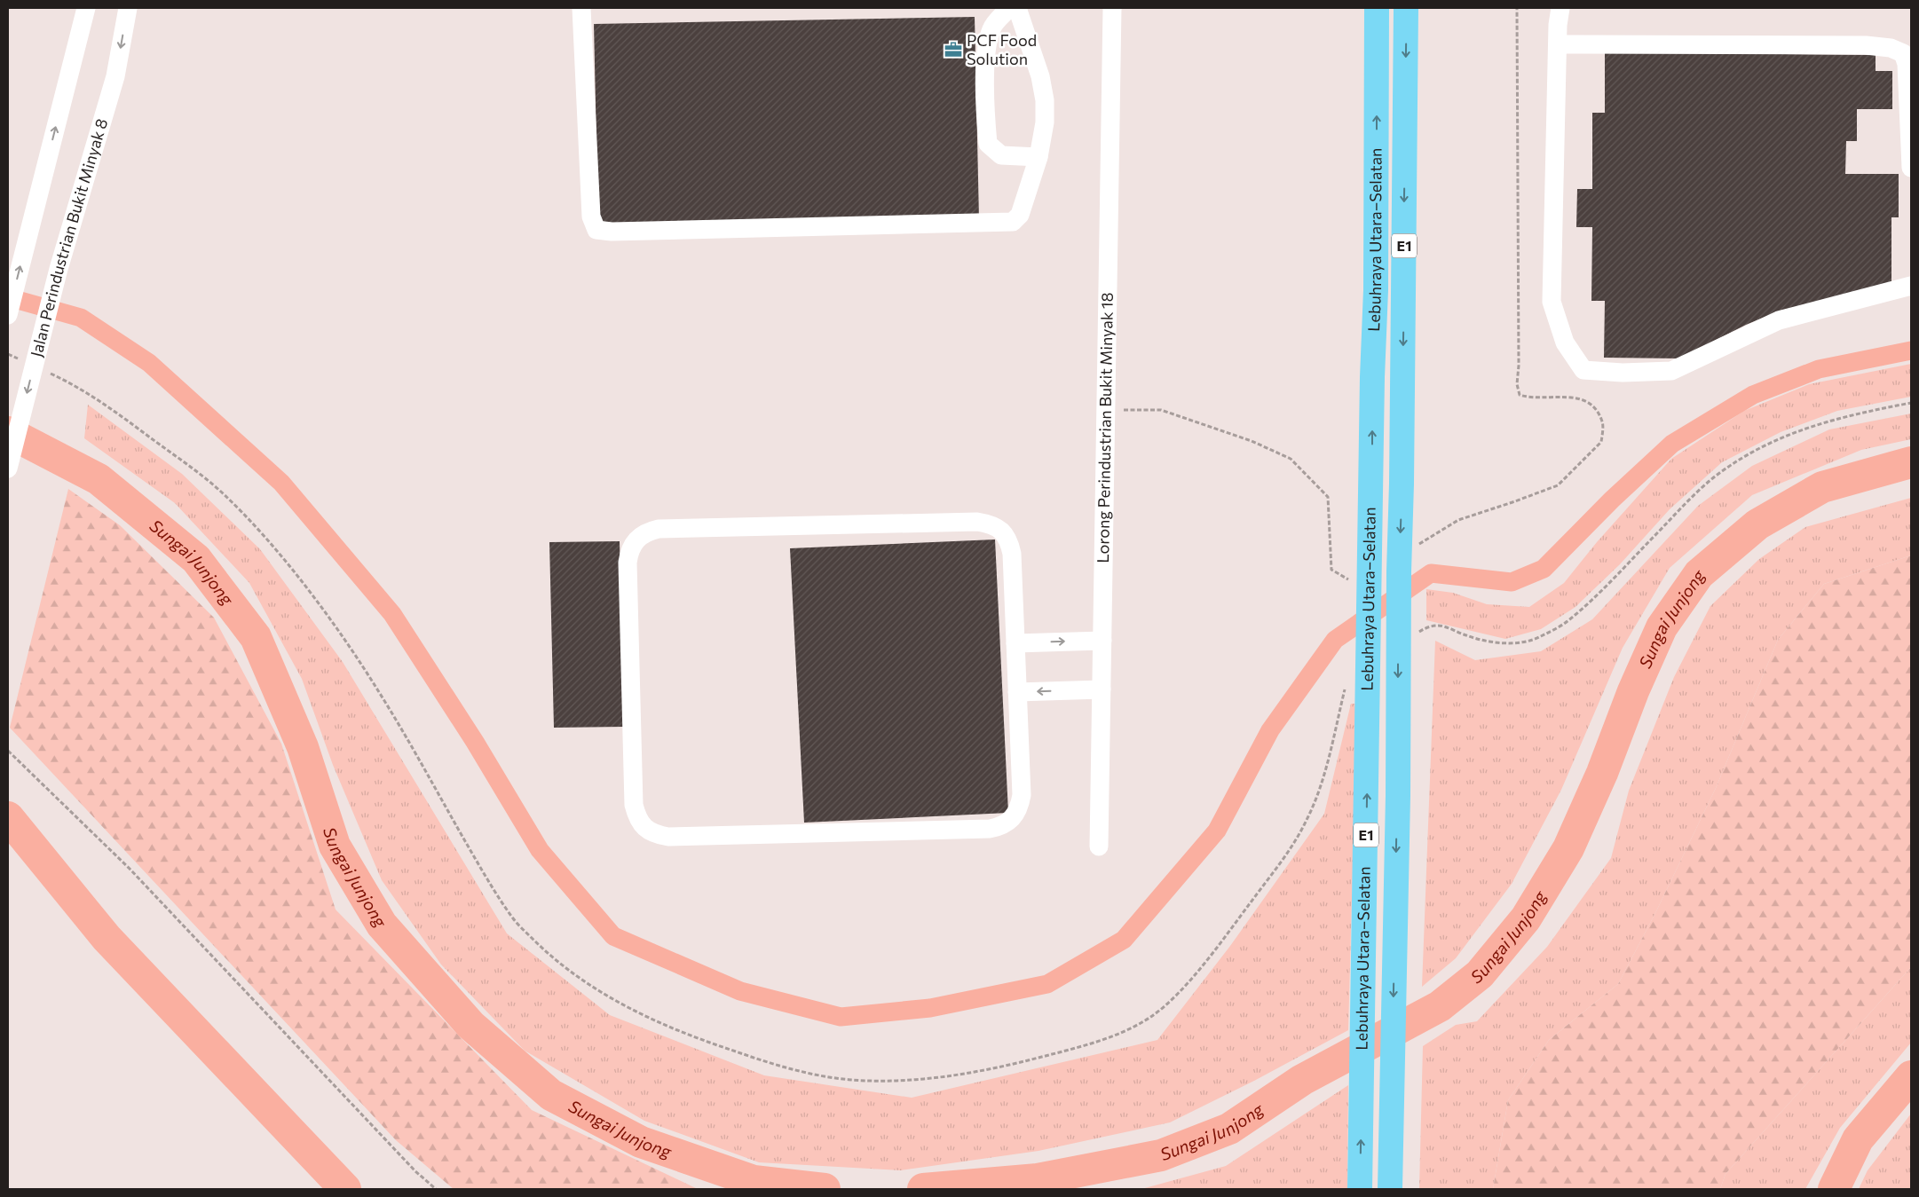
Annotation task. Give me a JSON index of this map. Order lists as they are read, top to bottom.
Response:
{
  "streets": {
    "highway": ["Lebuhraya Utara–Selatan", "E1"],
    "street": ["Jalan Perindustrian Bukit Minyak 8", "Lorong Perindustrian Bukit Minyak 18"]
  },
  "water": ["Sungai Junjong"],
  "places": {
    "office": ["PCF Food Solution"]
  }
}
